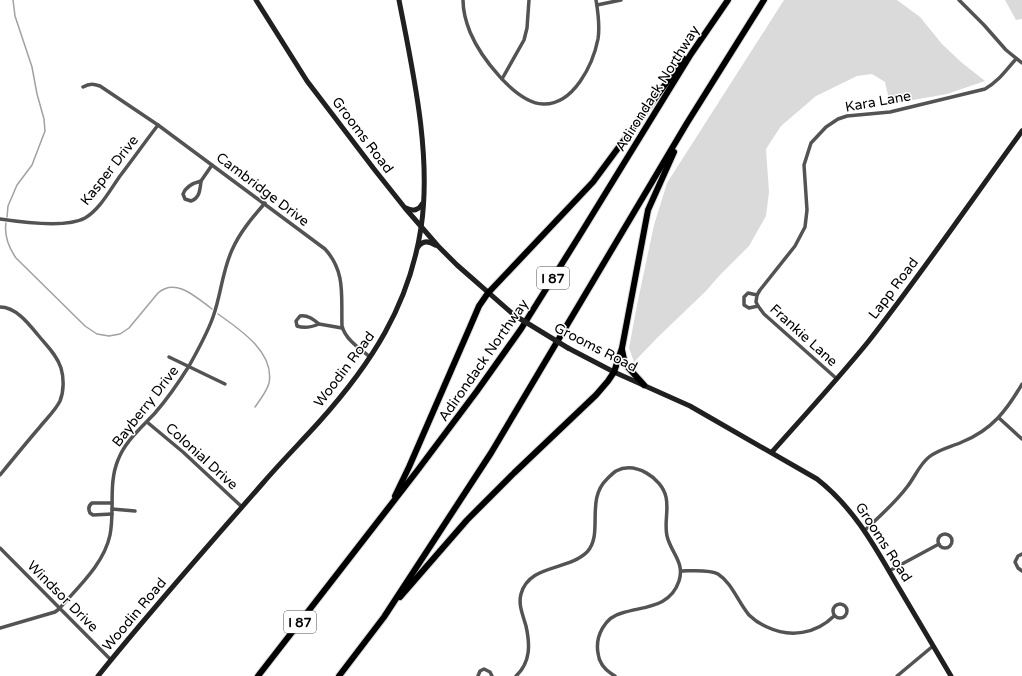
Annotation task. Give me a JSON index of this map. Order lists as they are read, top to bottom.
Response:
{
  "streets": {
    "highway": ["Adirondack Northway", "I 87"],
    "street": [
      "Kara Lane",
      "Grooms Road",
      "Kasper Drive",
      "Cambridge Drive",
      "Lapp Road",
      "Frankie Lane",
      "Woodin Road",
      "Bayberry Drive",
      "Colonial Drive",
      "Windsor Drive"
    ]
  },
  "crossings": [
    ["Grooms Road", "Lapp Road"],
    ["Grooms Road", "Woodin Road"],
    ["Kasper Drive", "Cambridge Drive"],
    ["Cambridge Drive", "Bayberry Drive"],
    ["Lapp Road", "Frankie Lane"],
    ["Woodin Road", "Colonial Drive"],
    ["Woodin Road", "Windsor Drive"],
    ["Bayberry Drive", "Colonial Drive"],
    ["Bayberry Drive", "Windsor Drive"]
  ]
}
